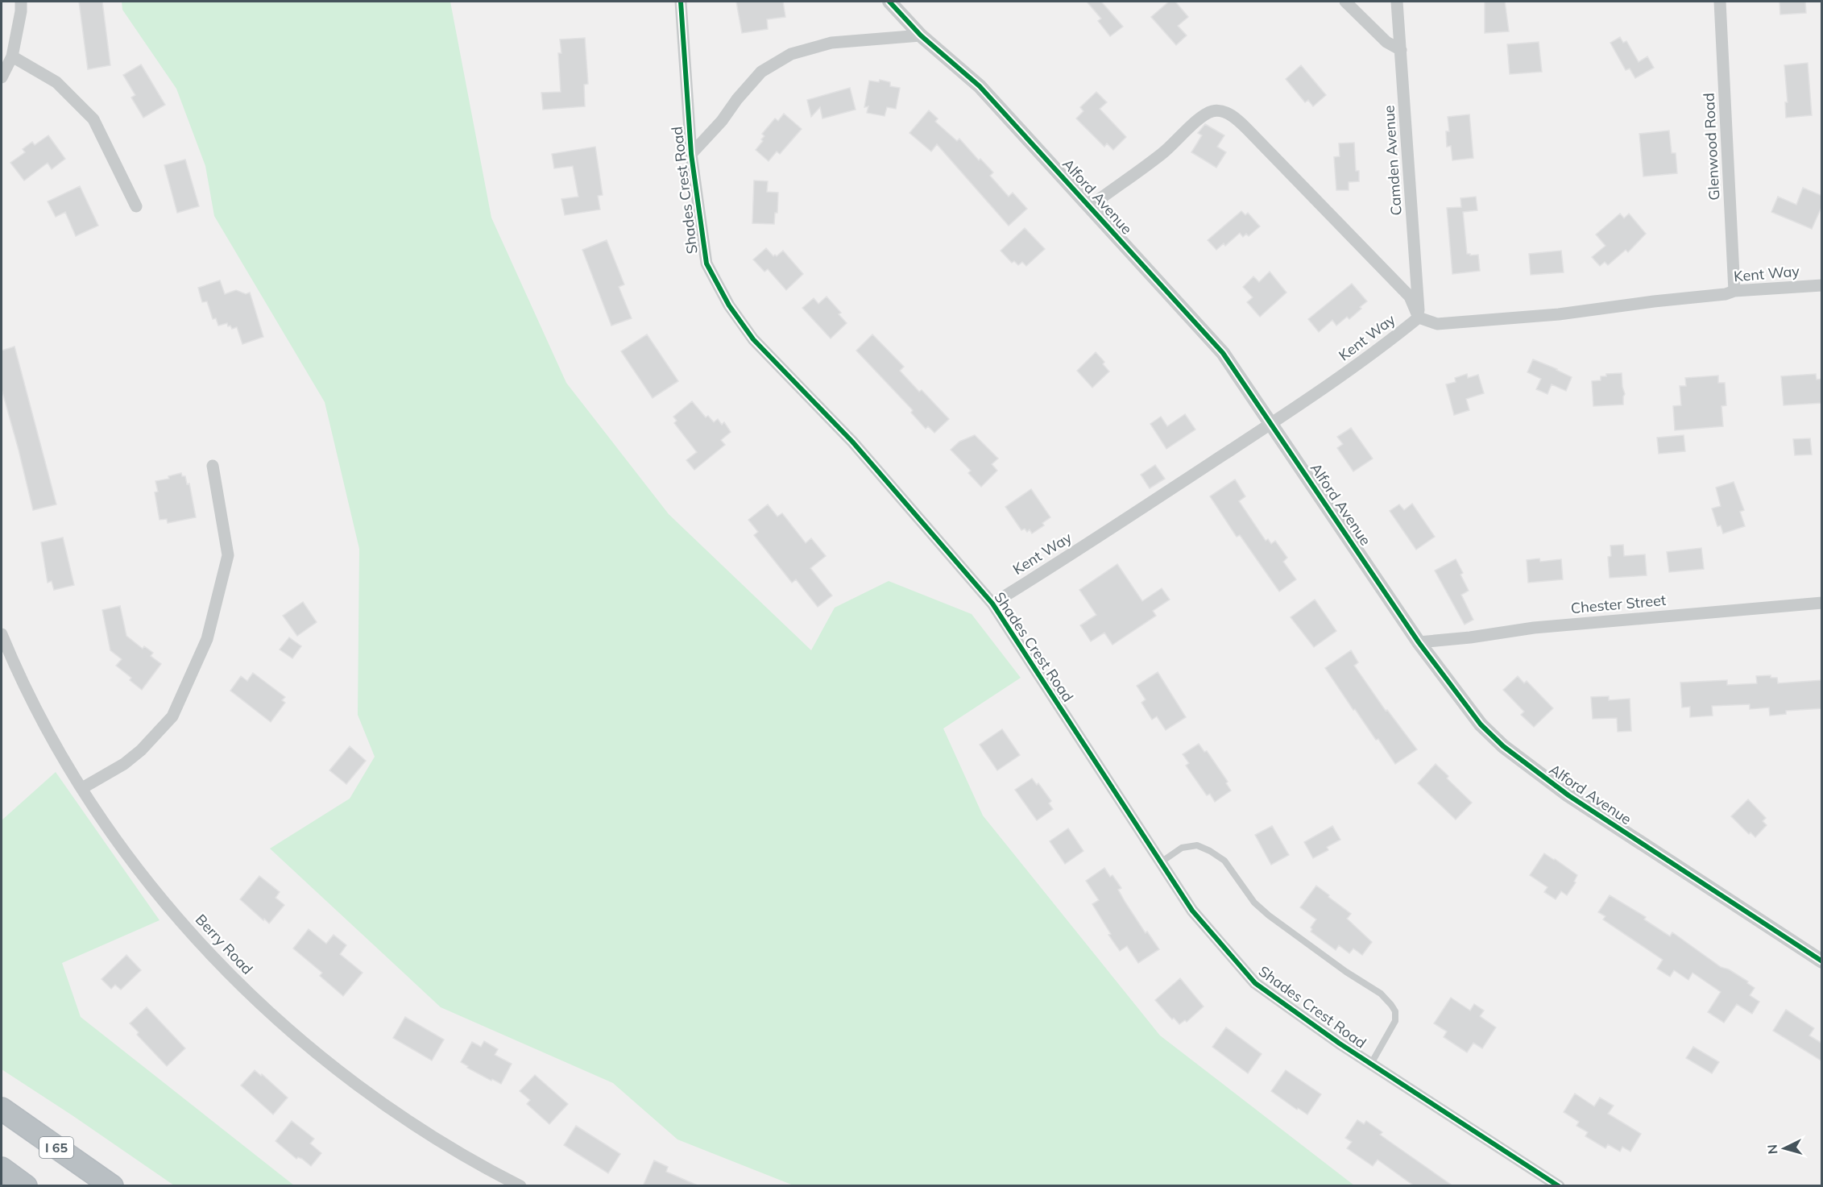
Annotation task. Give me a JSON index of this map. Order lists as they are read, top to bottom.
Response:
{
  "streets": {
    "highway": ["I 65"],
    "street": [
      "Glenwood Road",
      "Camden Avenue",
      "Shades Crest Road",
      "Alford Avenue",
      "Kent Way",
      "Chester Street",
      "Berry Road"
    ]
  },
  "crossings": [
    ["Glenwood Road", "Kent Way"],
    ["Camden Avenue", "Kent Way"],
    ["Shades Crest Road", "Kent Way"],
    ["Alford Avenue", "Kent Way"],
    ["Alford Avenue", "Chester Street"]
  ],
  "north": "left"
}
